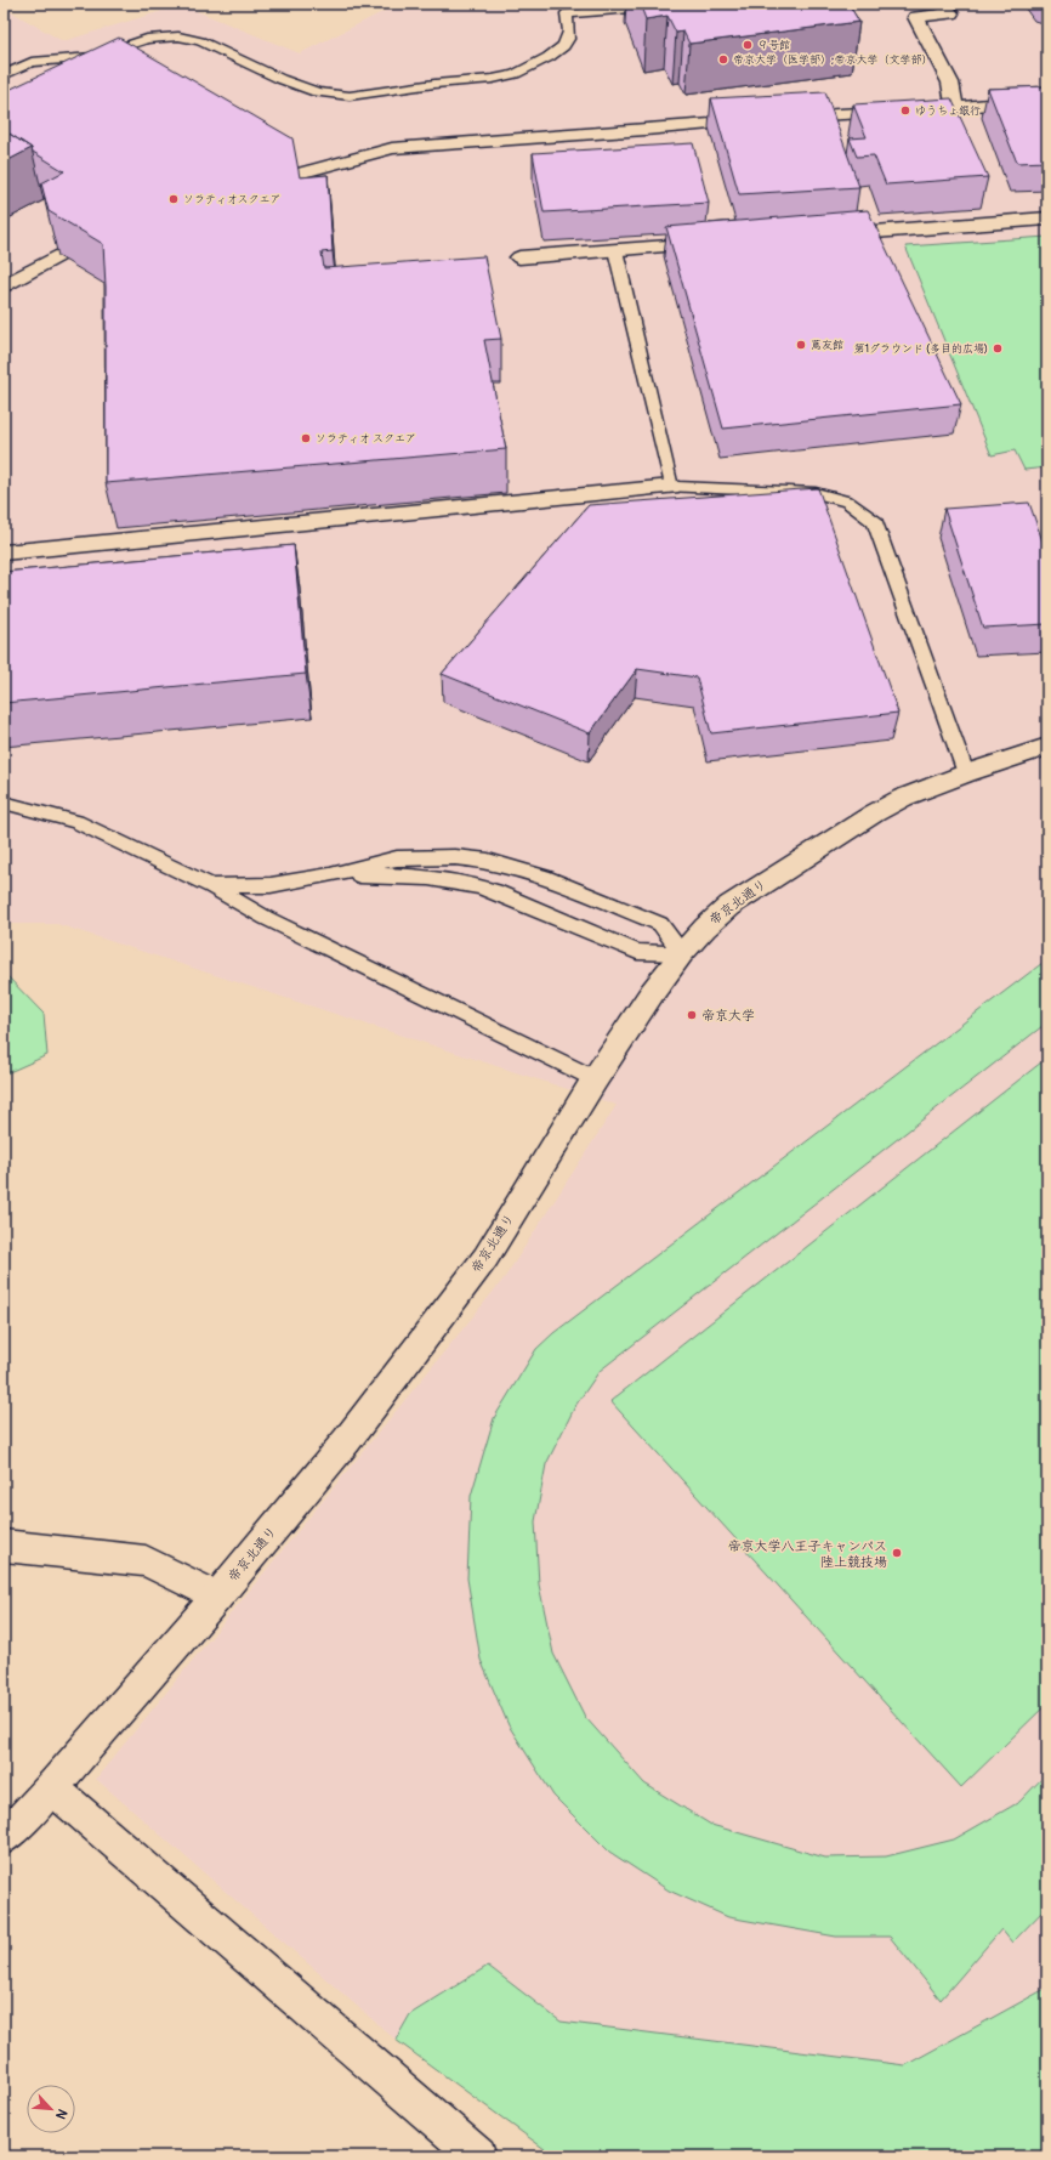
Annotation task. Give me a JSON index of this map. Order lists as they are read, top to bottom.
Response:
{
  "streets": {
    "street": ["帝京北通り"]
  },
  "places": [
    "９号館",
    "帝京大学（医学部）;帝京大学（文学部）",
    "ゆうちょ銀行",
    "ソラティオスクエア",
    "蔦友館",
    "第1グラウンド (多目的広場)",
    "ソラティオ スクエア",
    "帝京大学",
    "帝京大学八王子キャンパス 陸上競技場"
  ],
  "north": "bottom right"
}
